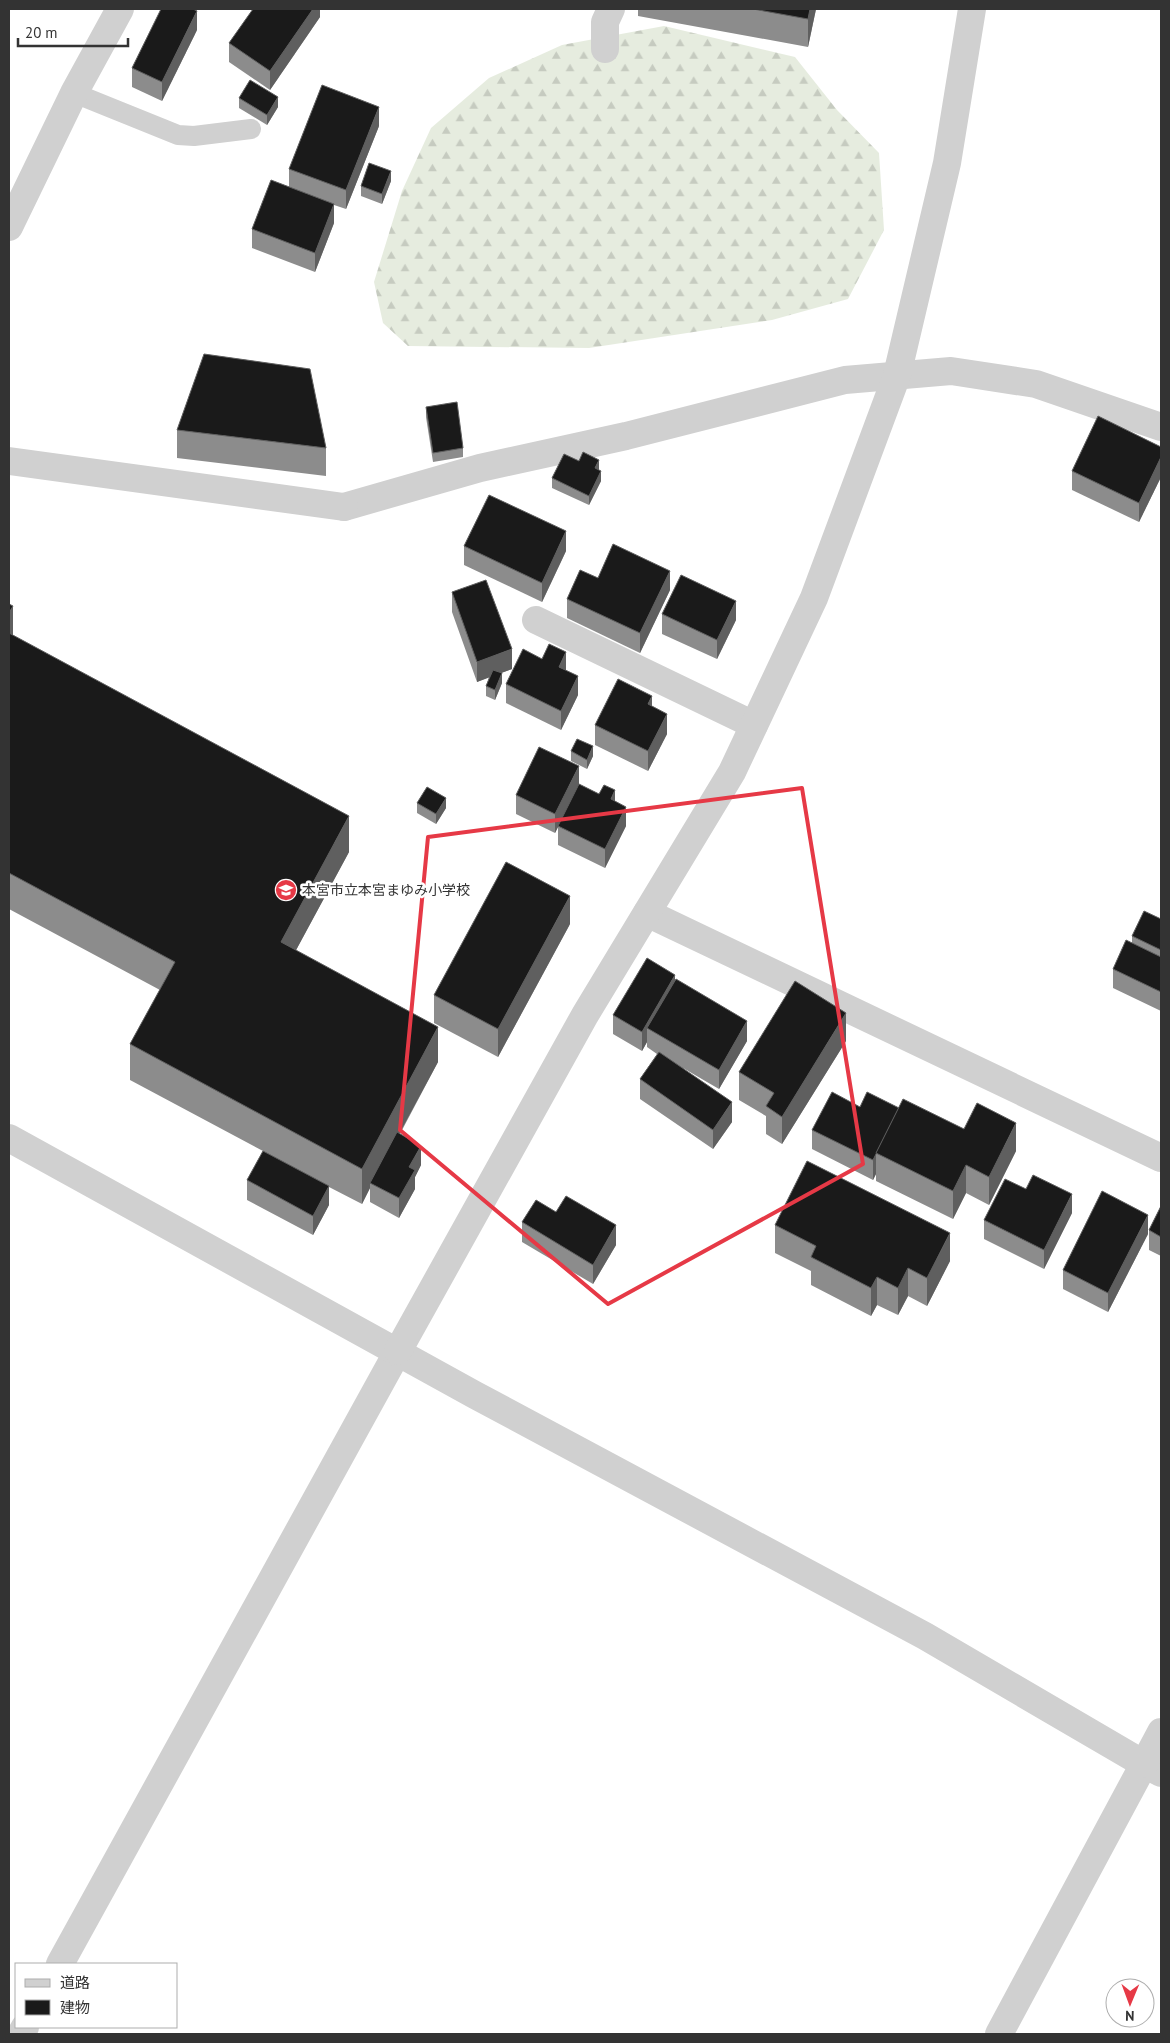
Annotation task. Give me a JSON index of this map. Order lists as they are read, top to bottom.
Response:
{
  "places": {
    "school or university": ["本宮市立本宮まゆみ小学校"]
  },
  "legend": ["道路", "建物"],
  "scale_bar": "20 m",
  "north": "bottom"
}
